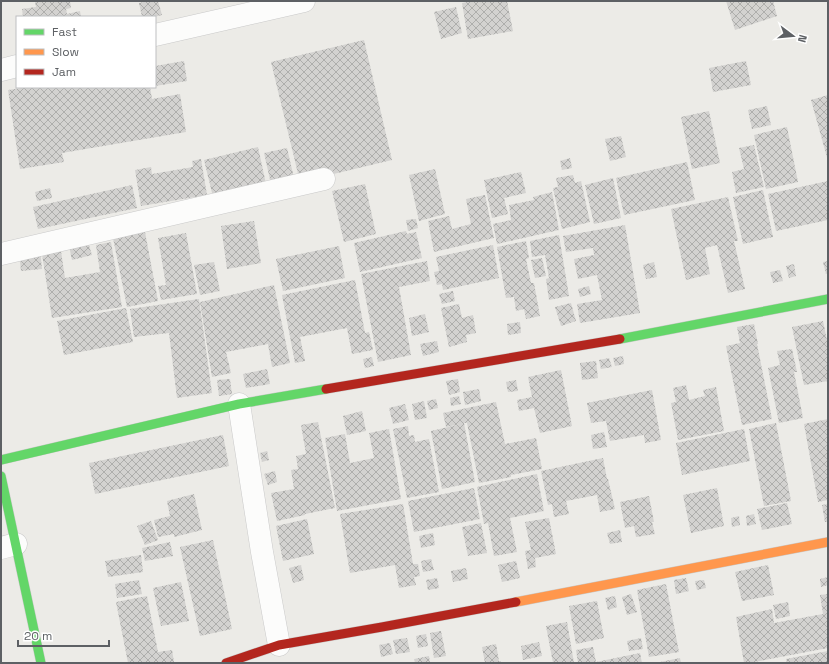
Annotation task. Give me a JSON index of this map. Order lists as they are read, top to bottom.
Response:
{
  "legend": ["Fast", "Slow", "Jam"],
  "scale_bar": "20 m",
  "north": "right"
}
